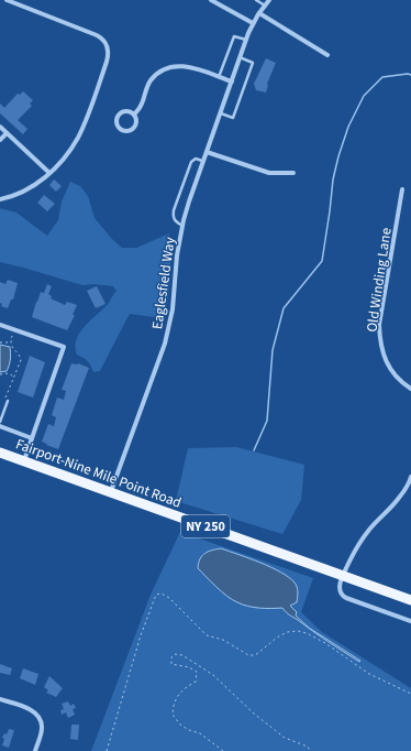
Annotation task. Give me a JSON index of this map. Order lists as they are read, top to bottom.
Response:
{
  "streets": {
    "main road": ["Fairport-Nine Mile Point Road", "NY 250"],
    "street": ["Old Winding Lane", "Eaglesfield Way"]
  },
  "crossings": [
    ["Eaglesfield Way", "Fairport-Nine Mile Point Road"]
  ]
}
